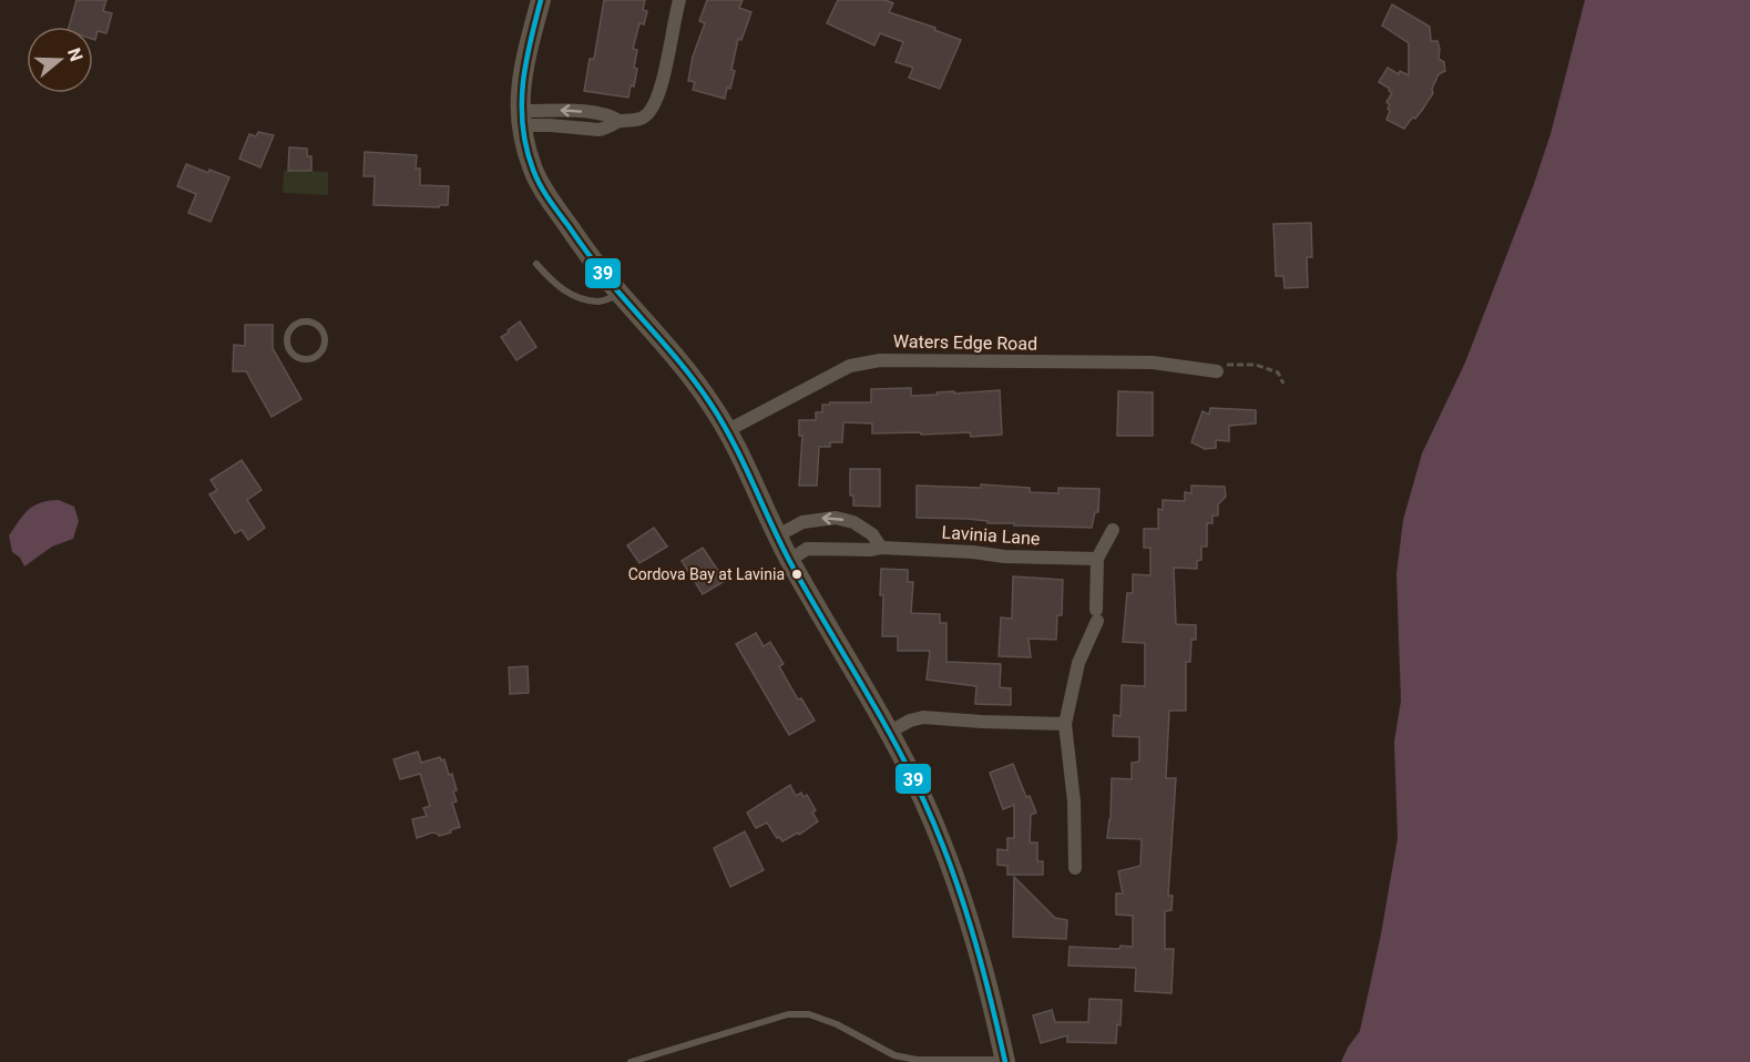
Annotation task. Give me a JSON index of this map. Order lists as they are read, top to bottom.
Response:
{
  "streets": {
    "street": ["Waters Edge Road", "Lavinia Lane"]
  },
  "places": ["Cordova Bay at Lavinia"],
  "lines": ["transit line 39"],
  "north": "right"
}
